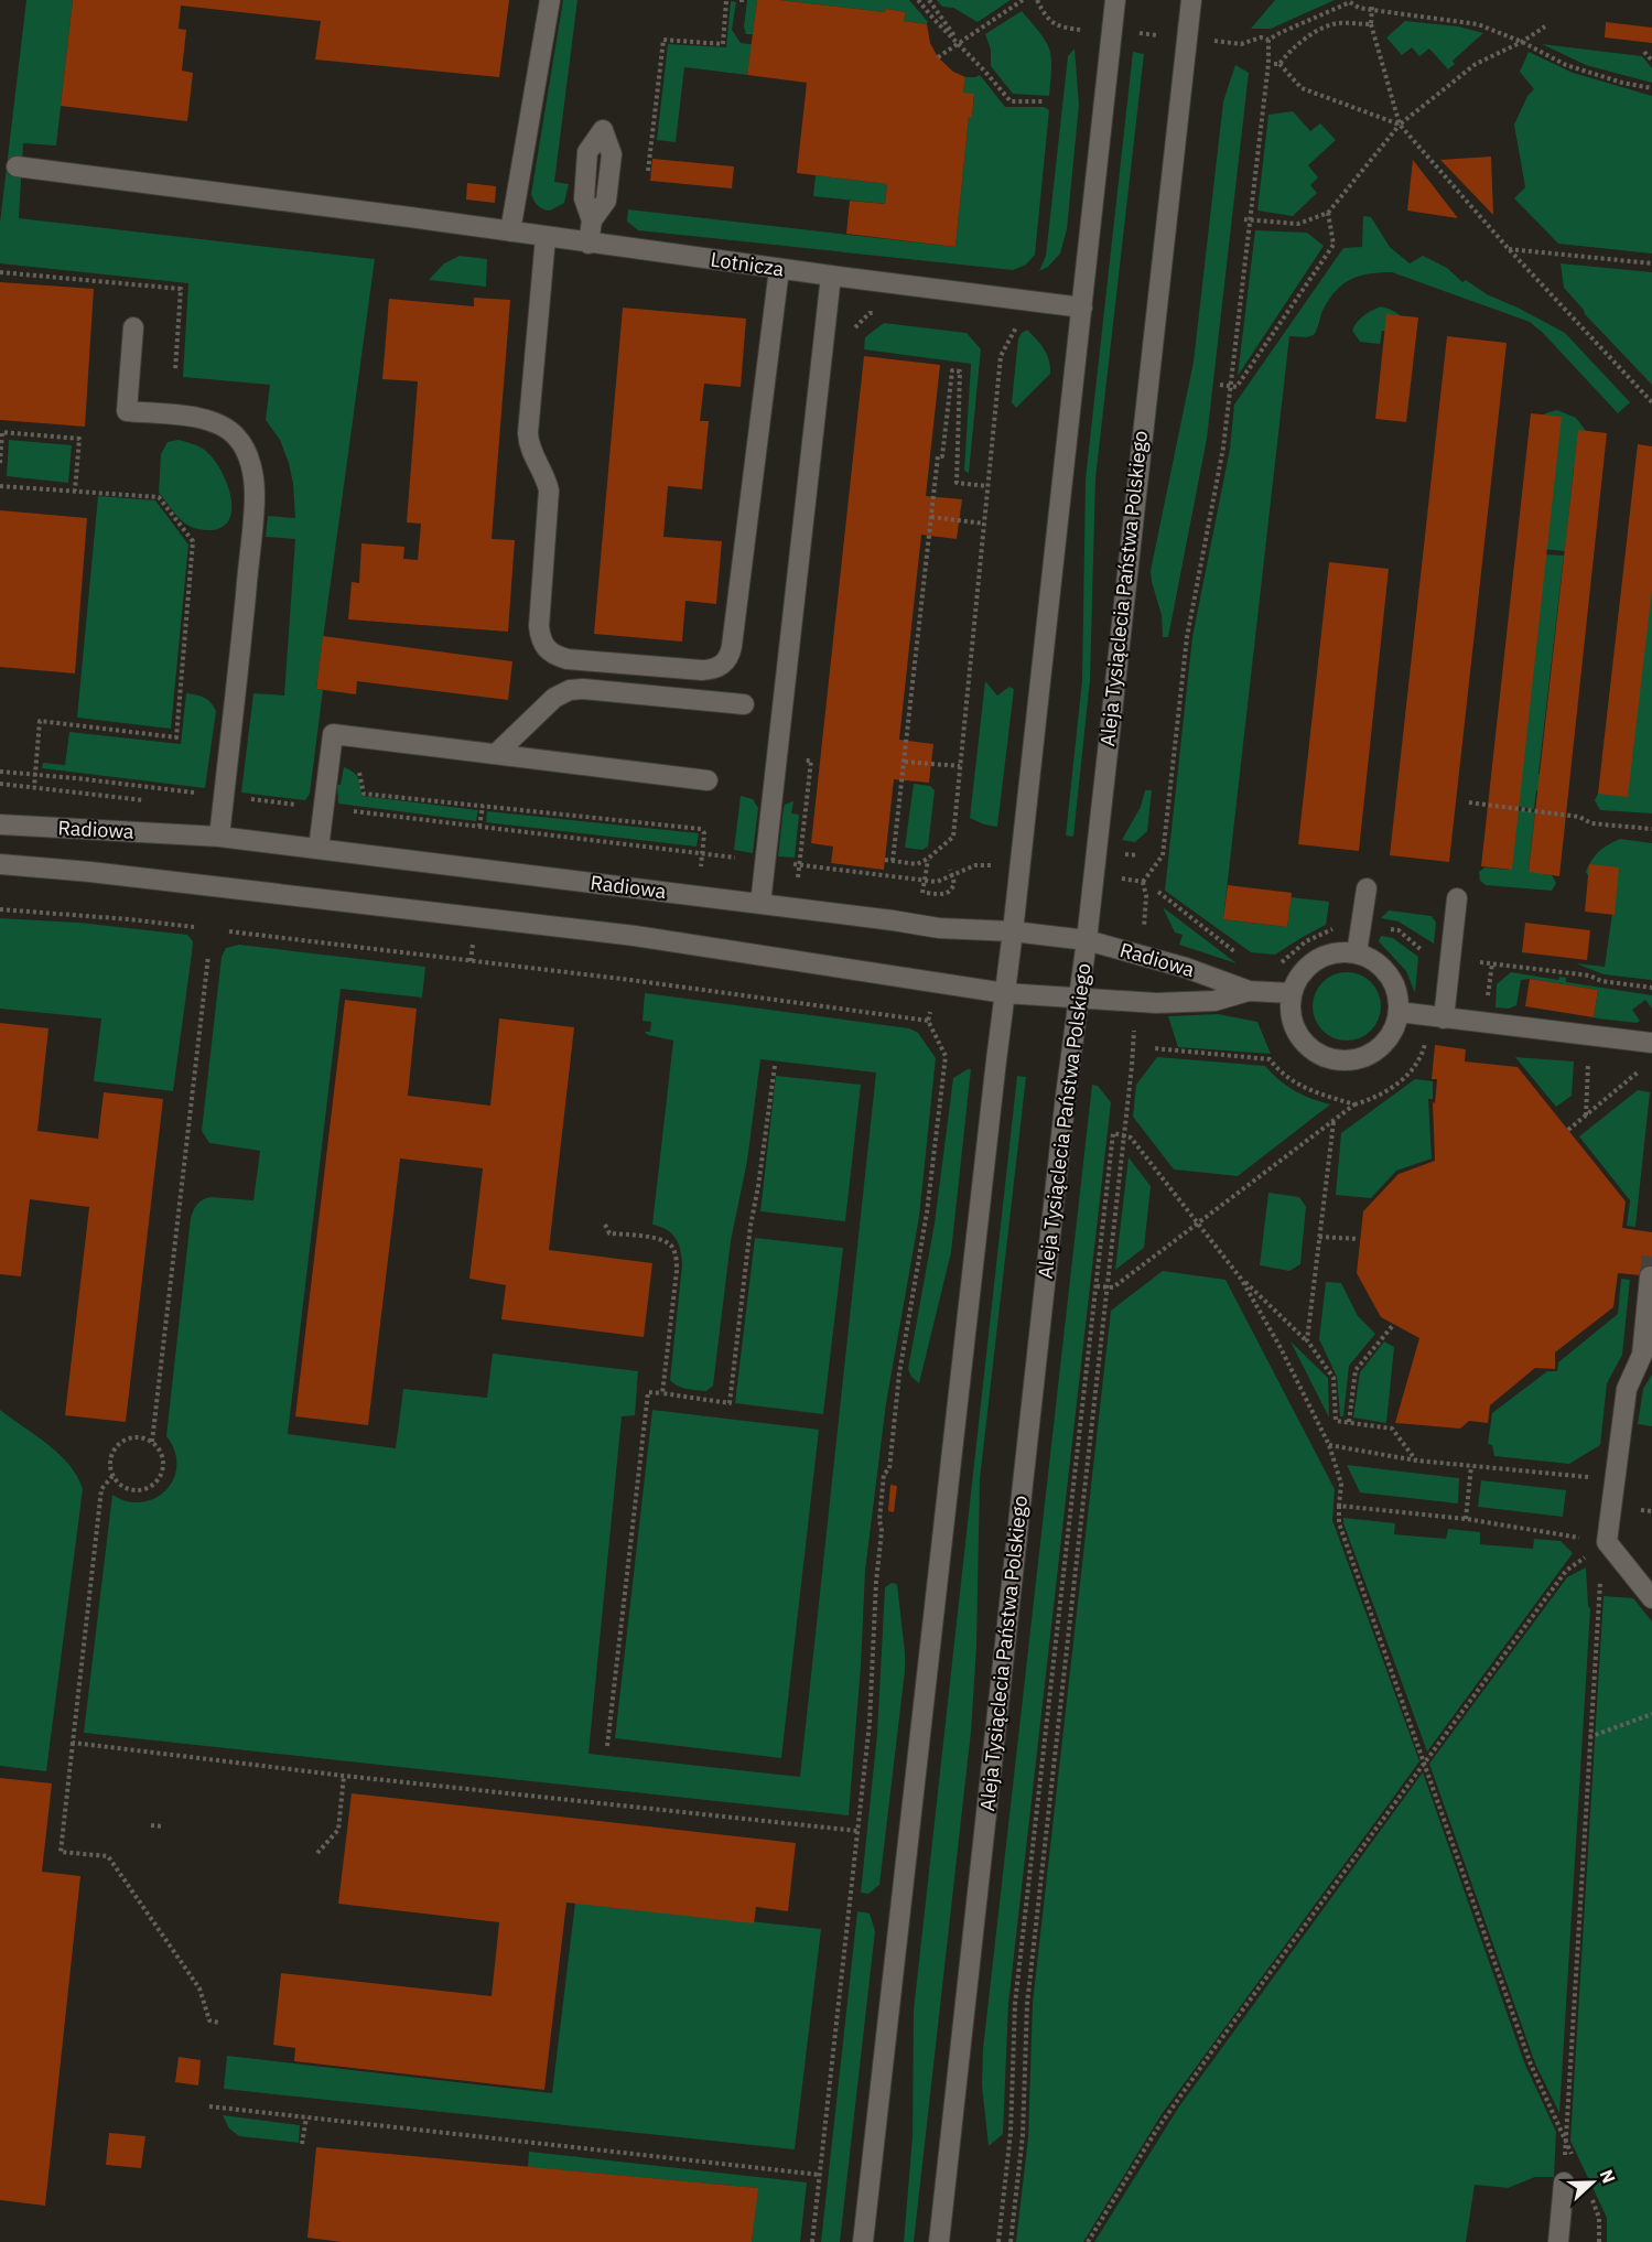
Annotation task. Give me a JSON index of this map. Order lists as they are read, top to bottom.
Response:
{
  "streets": {
    "street": ["Lotnicza", "Aleja Tysiąclecia Państwa Polskiego", "Radiowa"]
  },
  "crossings": [
    ["Aleja Tysiąclecia Państwa Polskiego", "Radiowa"]
  ],
  "north": "right"
}
